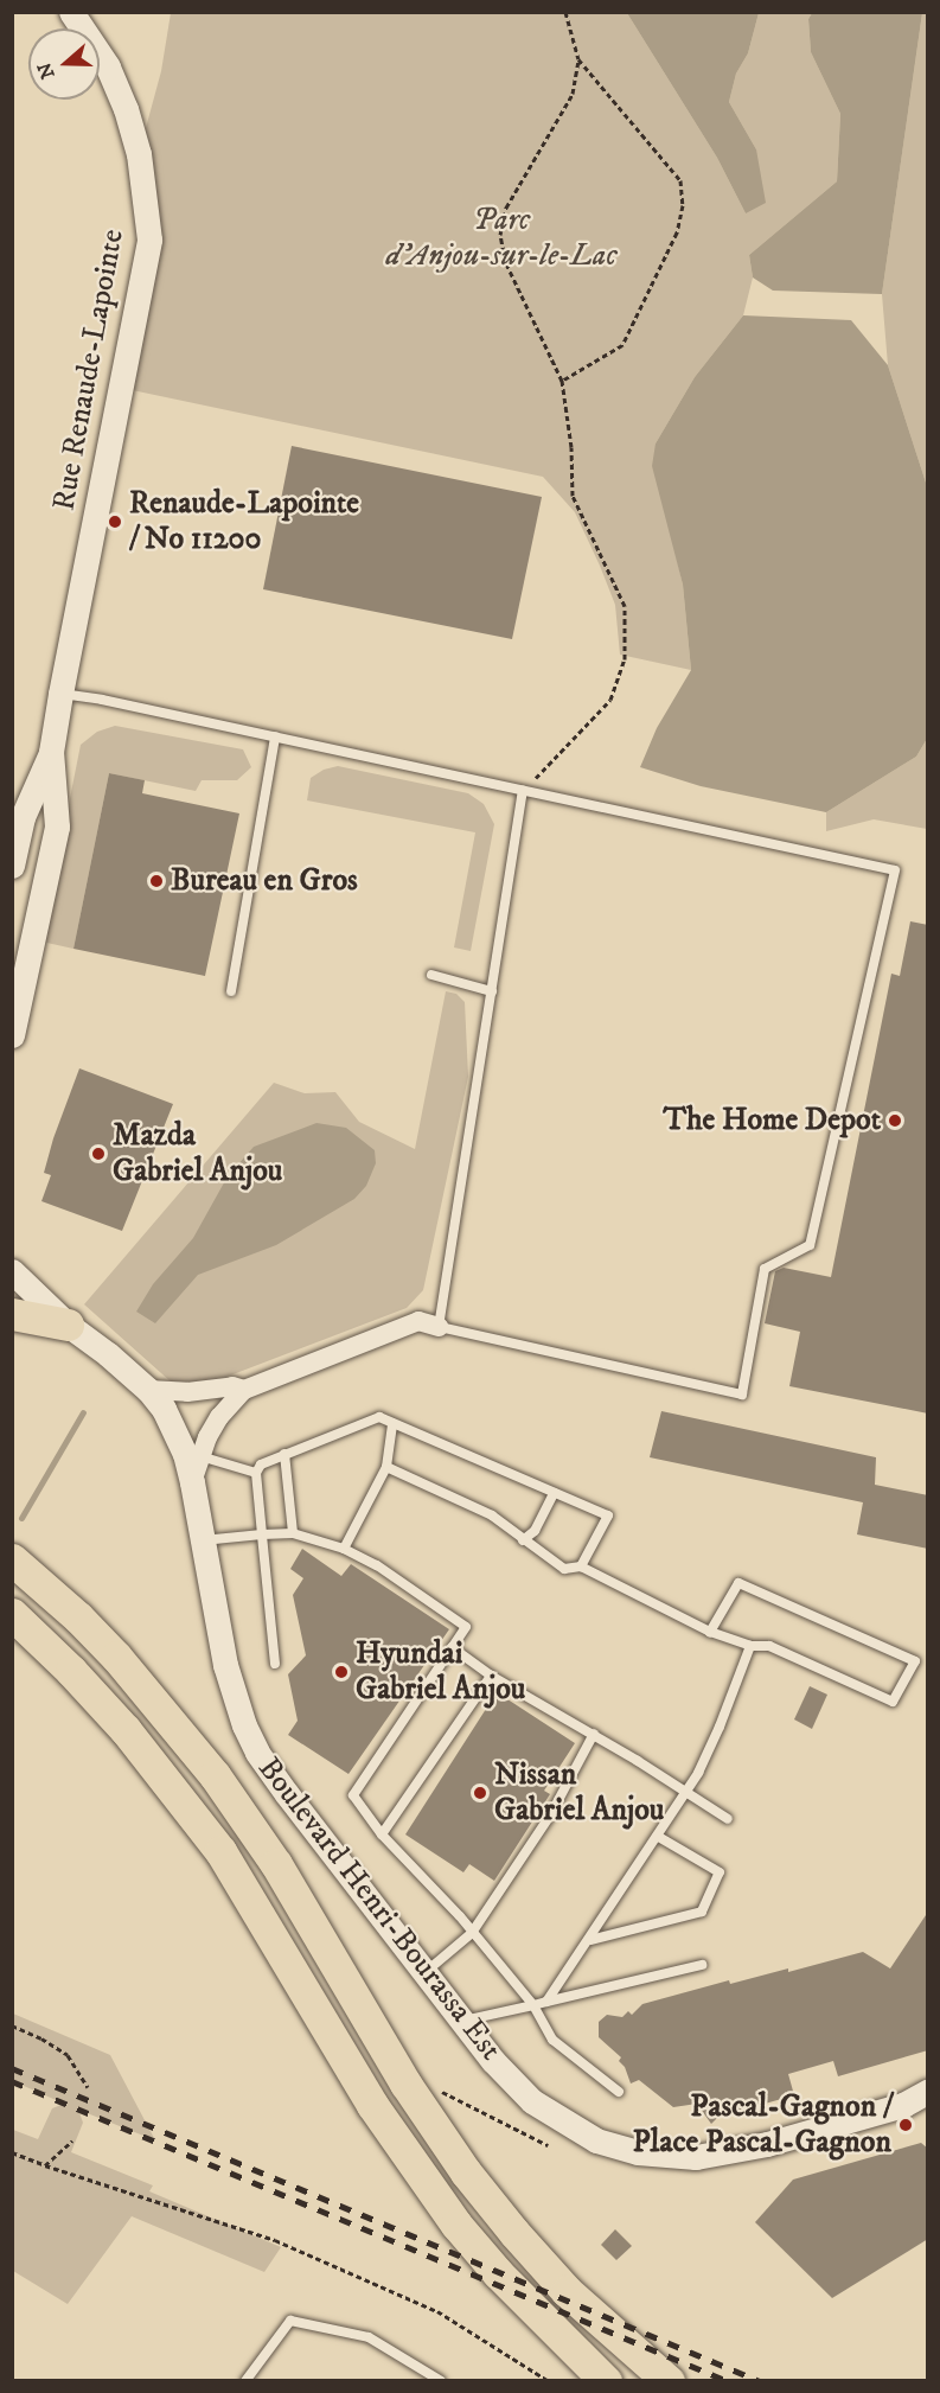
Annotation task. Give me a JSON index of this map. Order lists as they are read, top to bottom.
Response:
{
  "streets": {
    "main road": ["Boulevard Henri-Bourassa Est"],
    "street": ["Rue Renaude-Lapointe"]
  },
  "parks": ["Parc d'Anjou-sur-le-Lac"],
  "places": [
    "Renaude-Lapointe / No 11200",
    "Bureau en Gros",
    "The Home Depot",
    "Mazda Gabriel Anjou",
    "Hyundai Gabriel Anjou",
    "Nissan Gabriel Anjou",
    "Pascal-Gagnon / Place Pascal-Gagnon"
  ],
  "north": "left"
}
